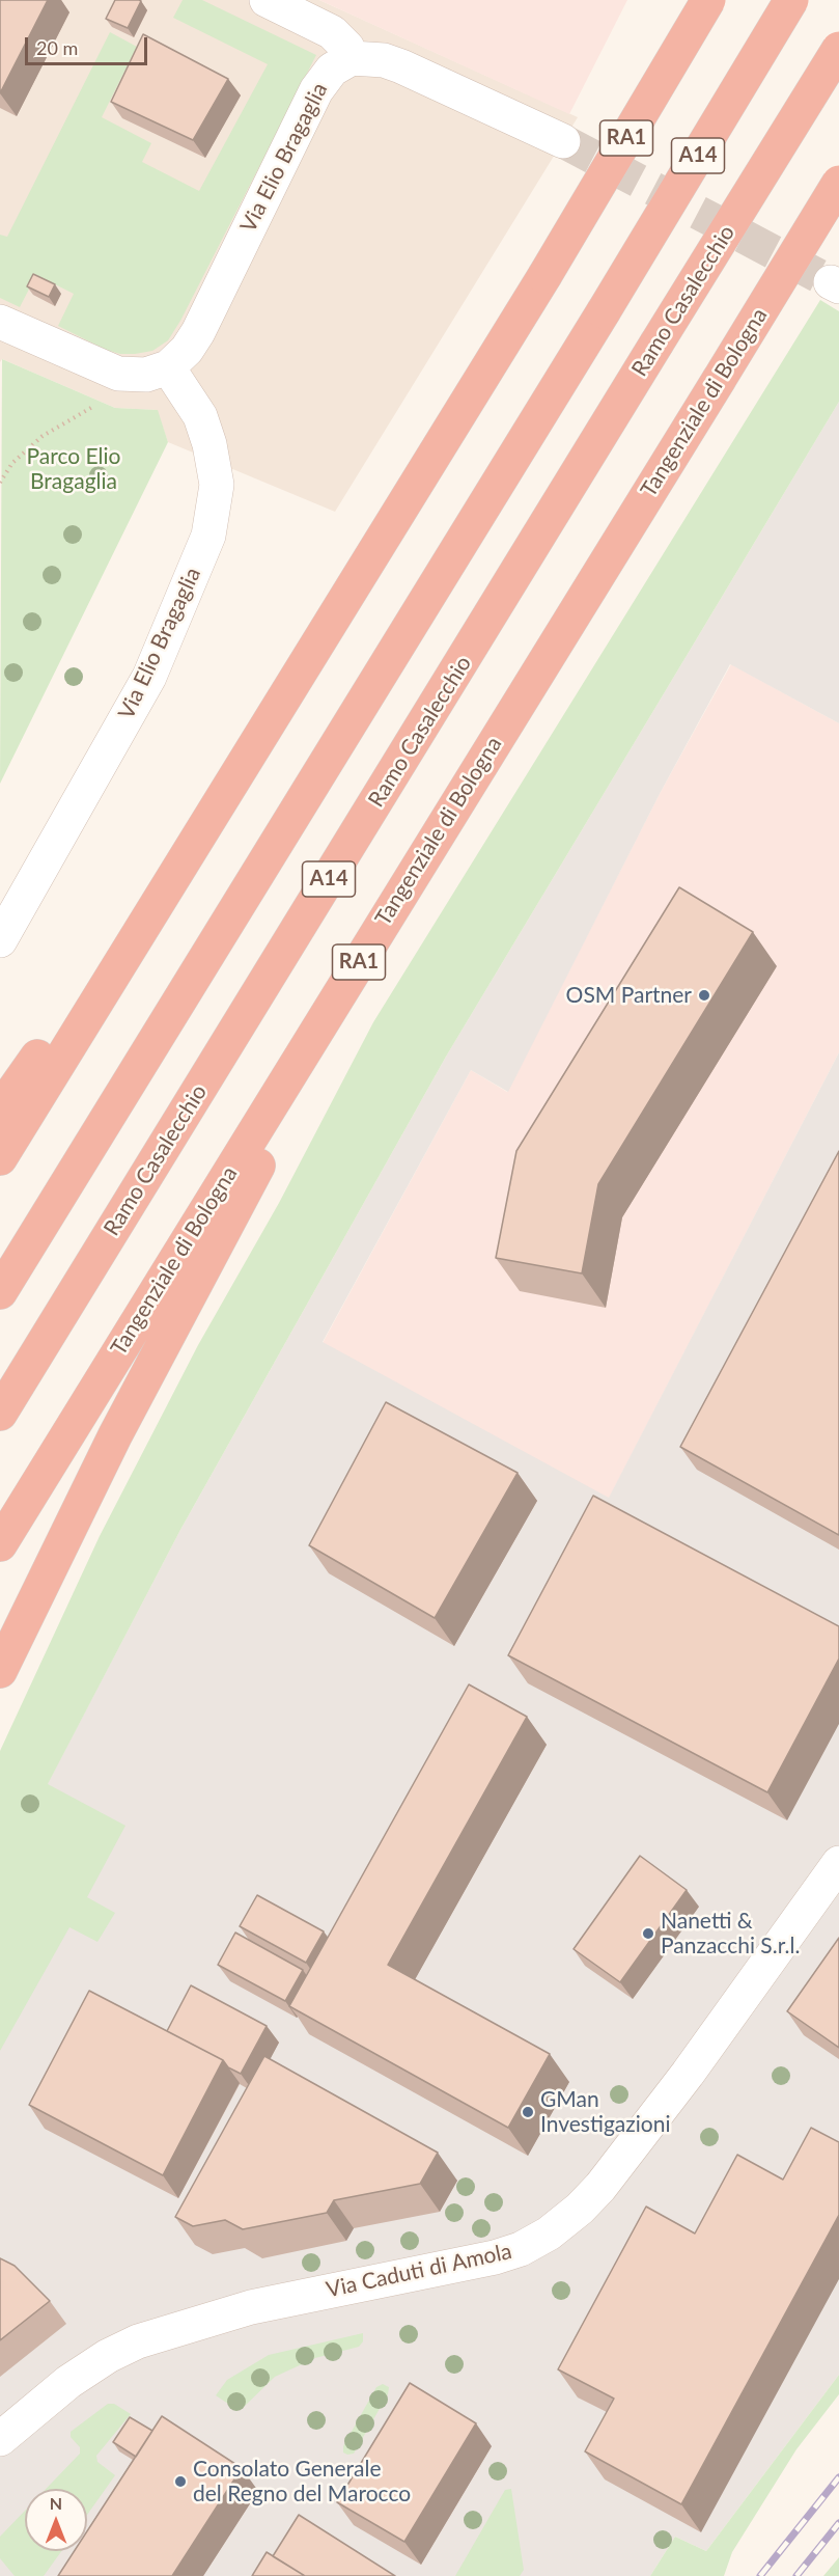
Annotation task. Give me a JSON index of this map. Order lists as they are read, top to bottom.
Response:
{
  "streets": {
    "highway": [
      "RA1",
      "A14",
      "Ramo Casalecchio",
      "Tangenziale di Bologna"
    ],
    "street": ["Via Elio Bragaglia", "Via Caduti di Amola"]
  },
  "parks": ["Parco Elio Bragaglia"],
  "places": [
    "OSM Partner",
    "Nanetti & Panzacchi S.r.l.",
    "GMan Investigazioni",
    "Consolato Generale del Regno del Marocco"
  ],
  "scale_bar": "20 m",
  "north": "top"
}
